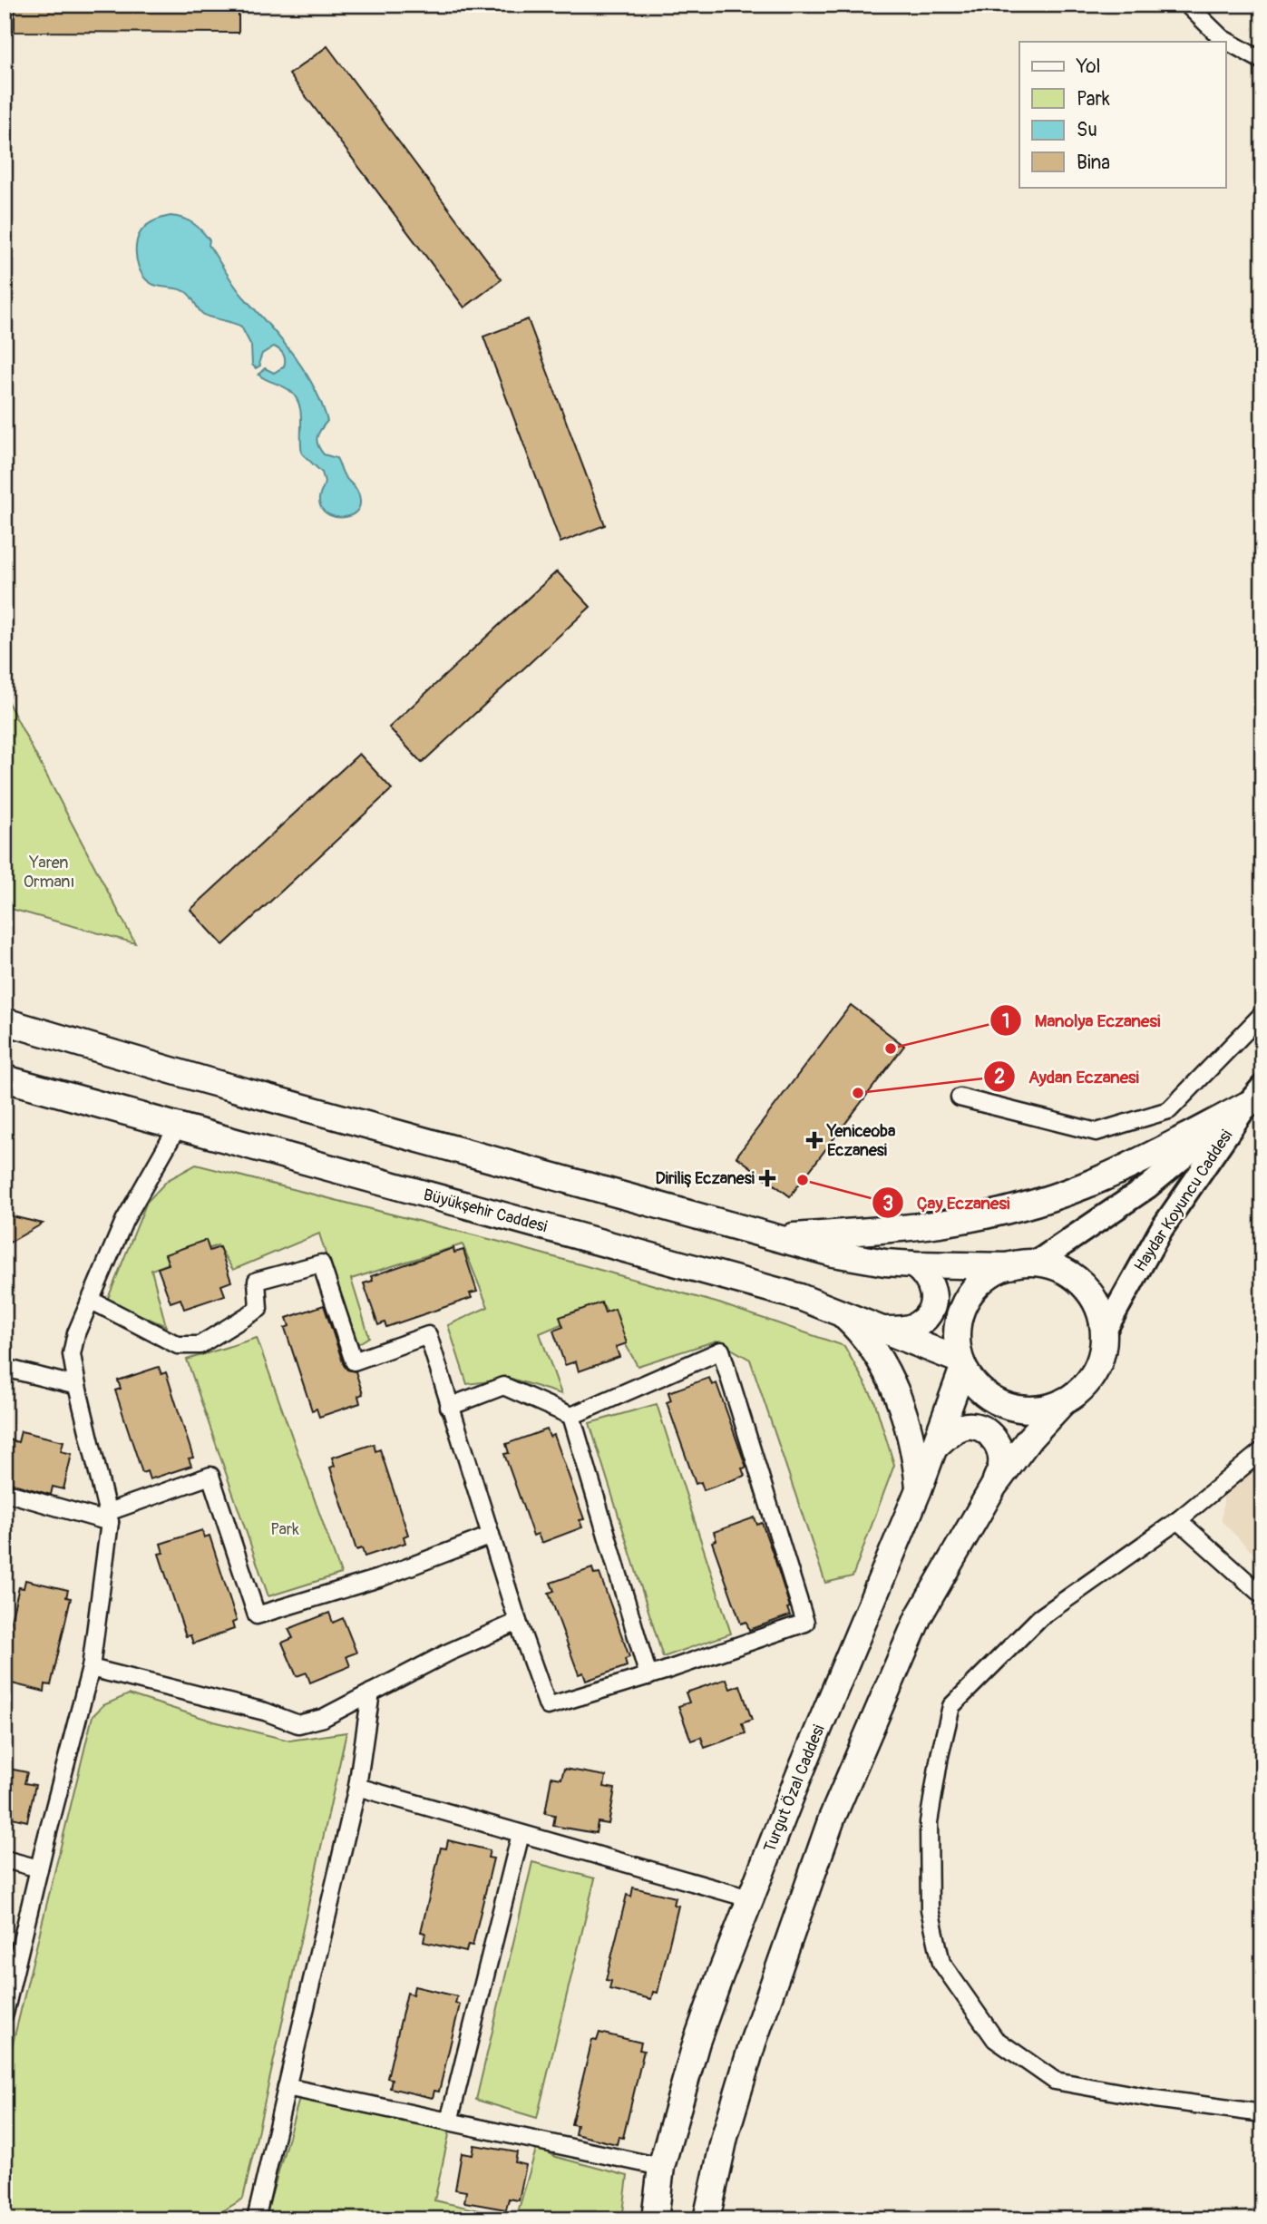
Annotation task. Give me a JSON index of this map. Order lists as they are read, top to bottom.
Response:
{
  "streets": {
    "main road": ["Büyükşehir Caddesi", "Turgut Özal Caddesi"],
    "street": ["Haydar Koyuncu Caddesi"]
  },
  "crossings": [
    ["Haydar Koyuncu Caddesi", "Büyükşehir Caddesi"],
    ["Haydar Koyuncu Caddesi", "Turgut Özal Caddesi"],
    ["Büyükşehir Caddesi", "Turgut Özal Caddesi"]
  ],
  "parks": ["Yaren Ormanı", "Park"],
  "places": {
    "other": ["Manolya Eczanesi", "Aydan Eczanesi", "Çay Eczanesi"],
    "health": ["Yeniceoba Eczanesi", "Diriliş Eczanesi"]
  },
  "legend": [
    "Yol",
    "Park",
    "Su",
    "Bina"
  ]
}
